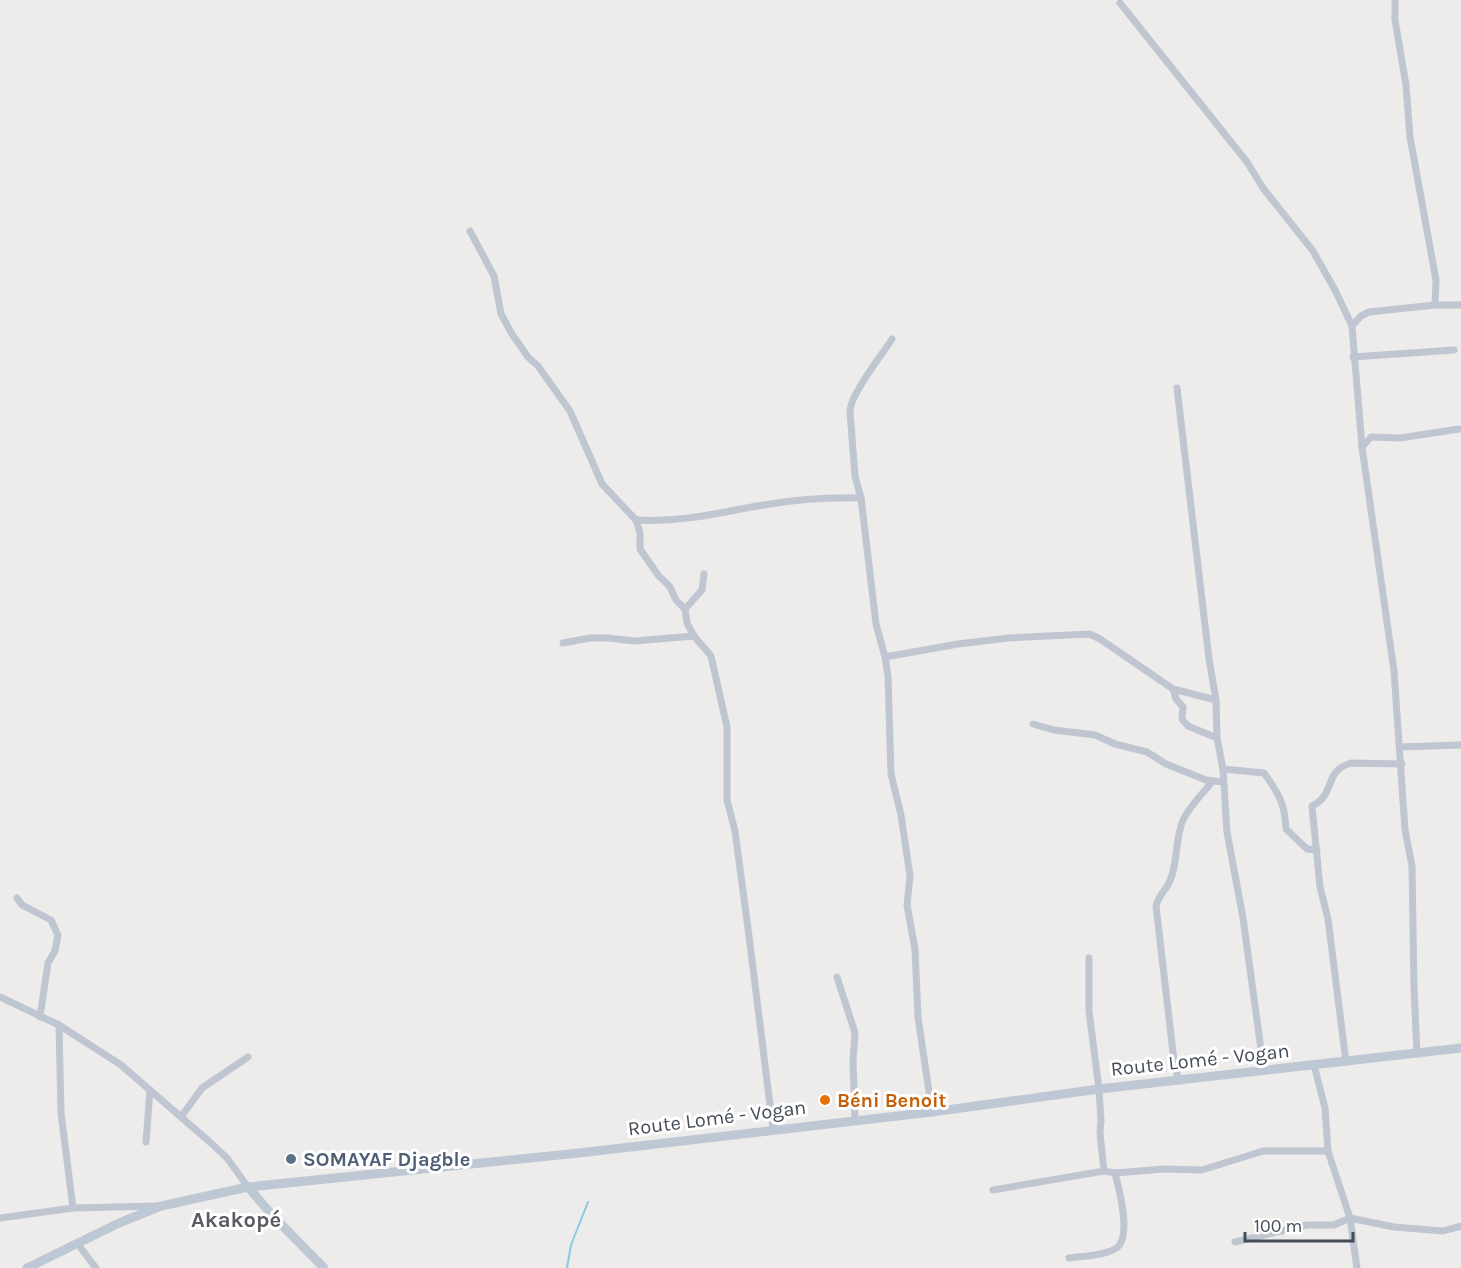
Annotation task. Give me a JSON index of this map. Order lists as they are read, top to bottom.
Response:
{
  "streets": {
    "main road": ["Route Lomé - Vogan"]
  },
  "districts": ["Akakopé"],
  "places": ["Béni Benoit", "SOMAYAF Djagble"],
  "scale_bar": "100 m"
}
